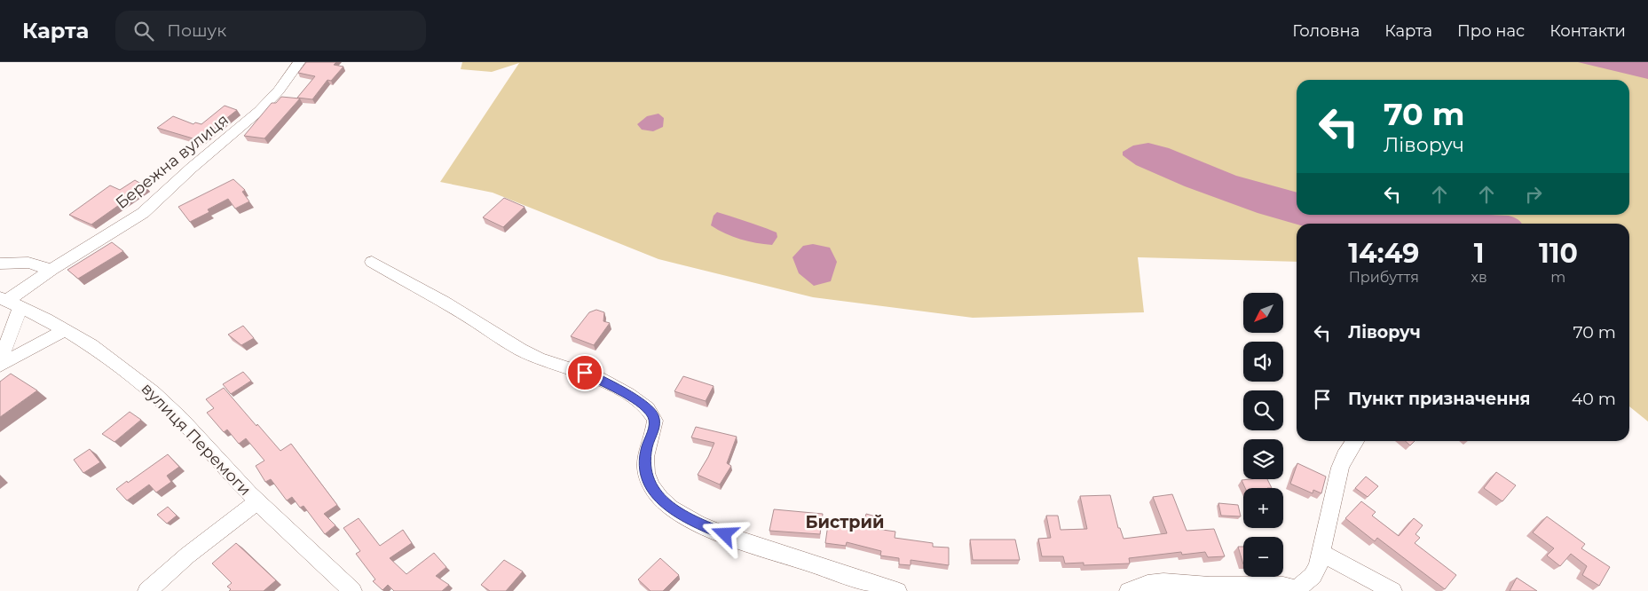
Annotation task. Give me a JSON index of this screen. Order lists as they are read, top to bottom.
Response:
{
  "streets": {
    "street": ["Бережна вулиця", "вулиця Перемоги"]
  },
  "crossings": [
    ["Бережна вулиця", "вулиця Перемоги"]
  ],
  "districts": ["Бистрий"],
  "north": "bottom left",
  "page": {
    "header": "Карта",
    "search": "Пошук",
    "nav": [
      "Головна",
      "Карта",
      "Про нас",
      "Контакти"
    ],
    "turn": ["70 m", "Ліворуч"],
    "eta": [
      "14:49",
      "Прибуття",
      "1",
      "хв",
      "110",
      "m"
    ],
    "map_buttons": ["+", "−"],
    "list": [
      {
        "name": "Ліворуч",
        "value": "70 m"
      },
      {
        "name": "Пункт призначення",
        "value": "40 m"
      }
    ]
  }
}
